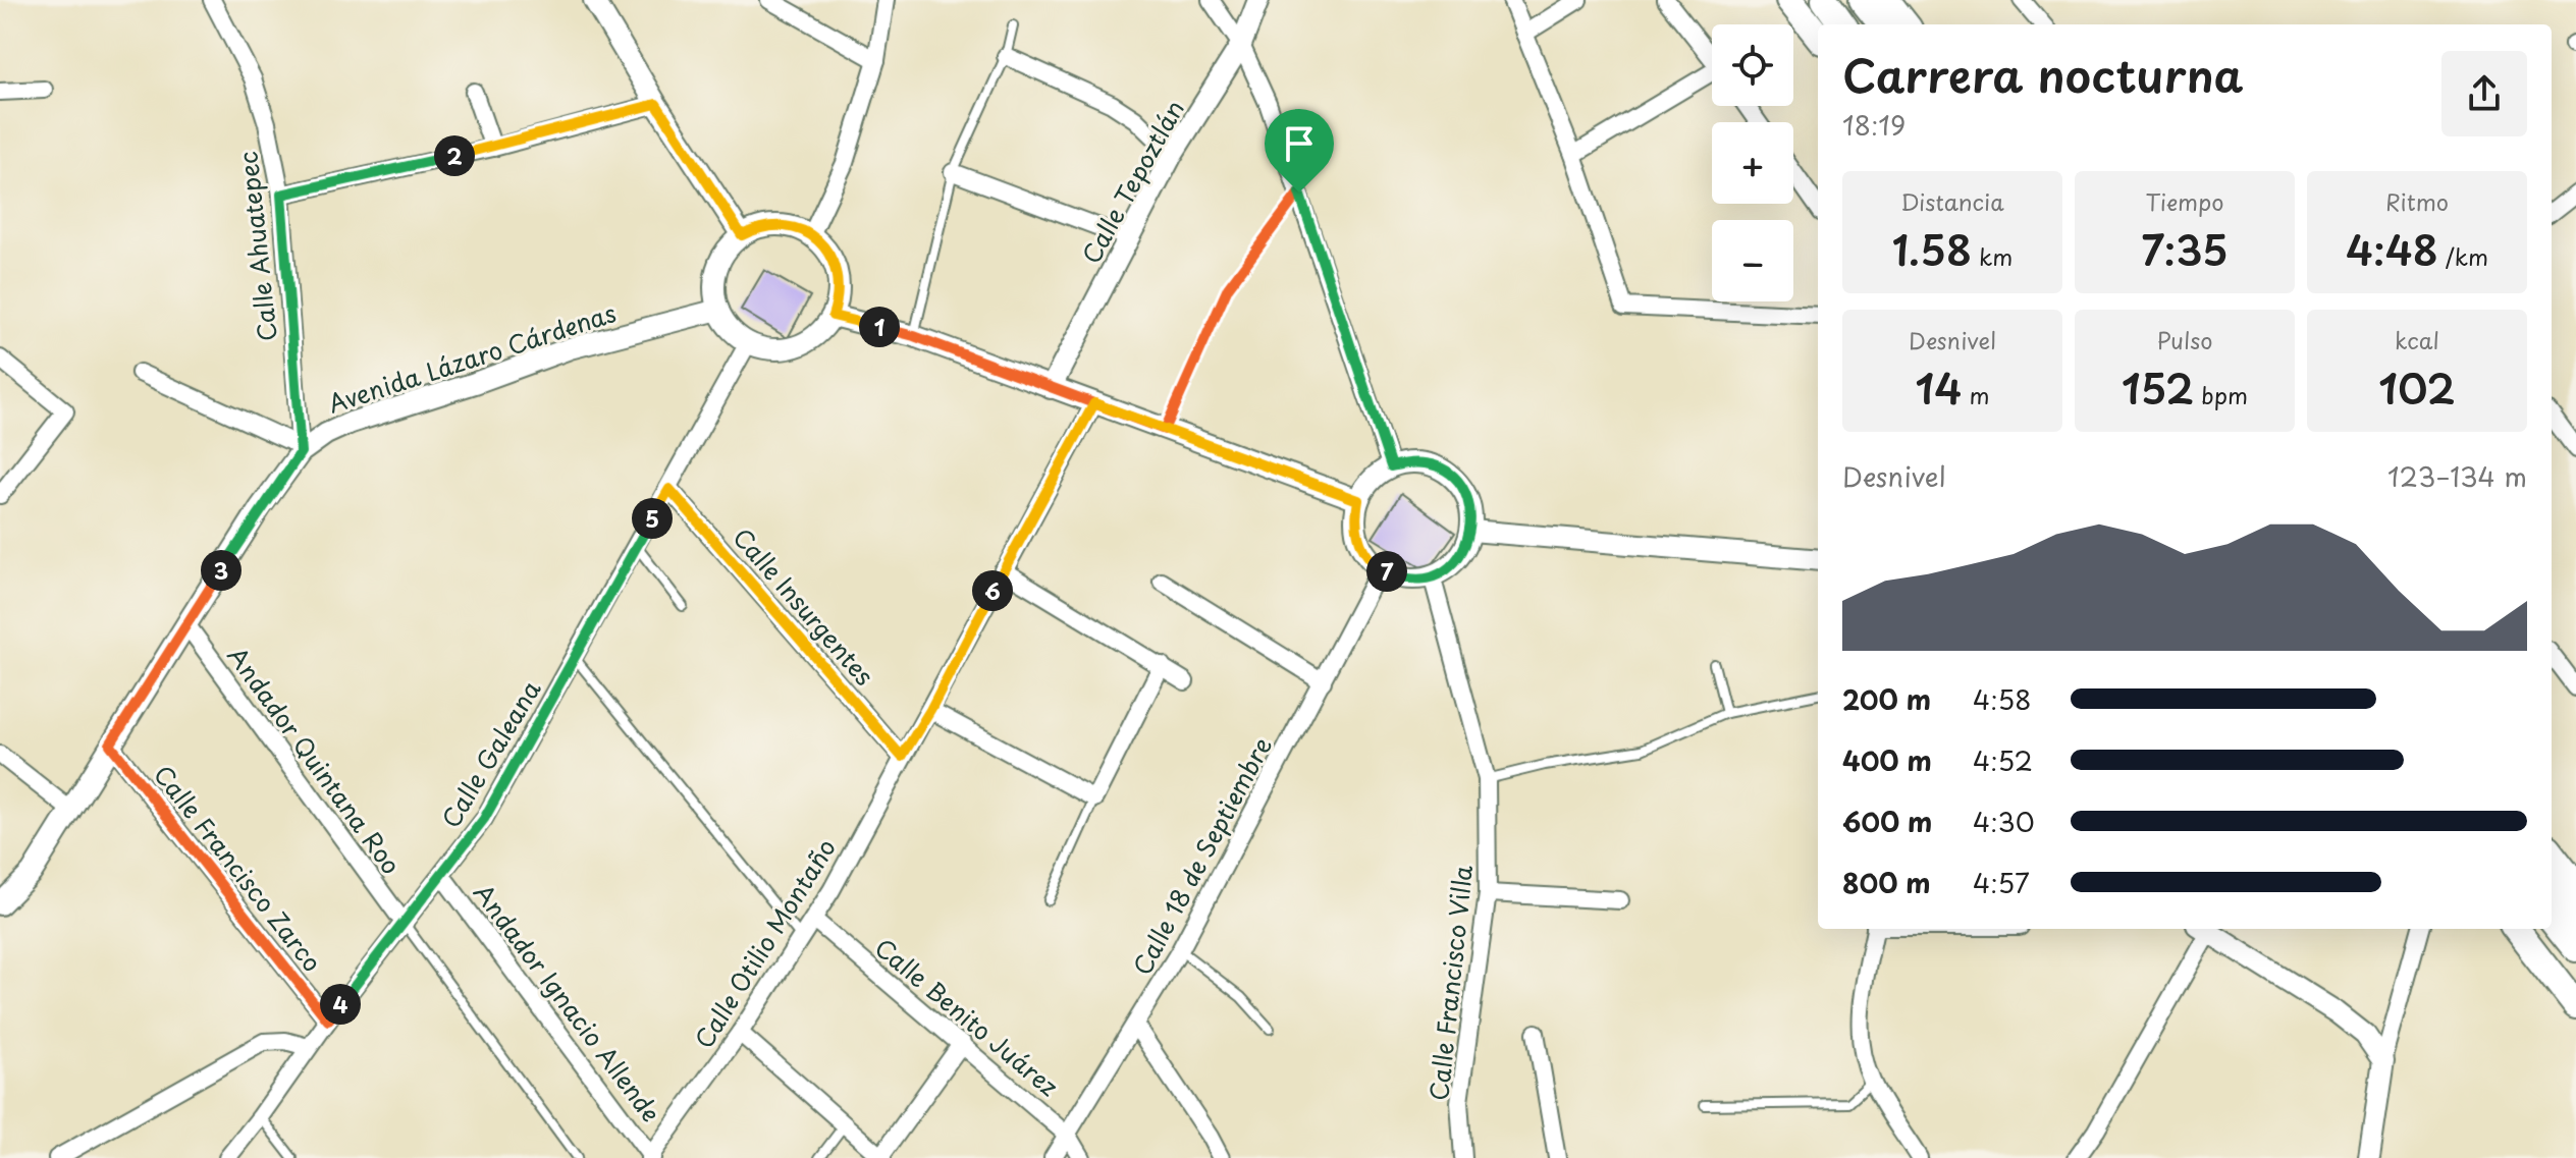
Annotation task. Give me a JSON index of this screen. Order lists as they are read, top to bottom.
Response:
{
  "streets": {
    "street": [
      "Calle Tepoztlán",
      "Calle Ahuatepec",
      "Avenida Lázaro Cárdenas",
      "Calle Insurgentes",
      "Calle Galeana",
      "Andador Quintana Roo",
      "Calle 18 de Septiembre",
      "Calle Francisco Zarco",
      "Calle Otilio Montaño",
      "Calle Francisco Villa",
      "Andador Ignacio Allende",
      "Calle Benito Juárez"
    ]
  },
  "crossings": [
    ["Calle Ahuatepec", "Avenida Lázaro Cárdenas"],
    ["Avenida Lázaro Cárdenas", "Calle Galeana"],
    ["Avenida Lázaro Cárdenas", "Andador Quintana Roo"],
    ["Avenida Lázaro Cárdenas", "Calle Francisco Zarco"],
    ["Calle Insurgentes", "Calle Galeana"],
    ["Calle Insurgentes", "Calle Otilio Montaño"],
    ["Calle Galeana", "Andador Quintana Roo"],
    ["Calle Galeana", "Calle Francisco Zarco"],
    ["Calle Galeana", "Andador Ignacio Allende"],
    ["Calle 18 de Septiembre", "Calle Francisco Villa"],
    ["Calle 18 de Septiembre", "Calle Benito Juárez"],
    ["Calle Otilio Montaño", "Andador Ignacio Allende"],
    ["Calle Otilio Montaño", "Calle Benito Juárez"]
  ],
  "page": {
    "map_buttons": ["+", "−"],
    "heading": ["Carrera nocturna", "18:19"],
    "pins": [
      "2",
      "1",
      "5",
      "3",
      "7",
      "6",
      "4"
    ],
    "stats": [
      ["Distancia", "1.58 km"],
      ["Tiempo", "7:35"],
      ["Ritmo", "4:48 /km"],
      ["Desnivel", "14 m"],
      ["Pulso", "152 bpm"],
      ["kcal", "102"]
    ],
    "chart": ["Desnivel", "123–134 m"],
    "list": [
      {
        "name": "200 m",
        "note": "4:58"
      },
      {
        "name": "400 m",
        "note": "4:52"
      },
      {
        "name": "600 m",
        "note": "4:30"
      },
      {
        "name": "800 m",
        "note": "4:57"
      }
    ]
  }
}
